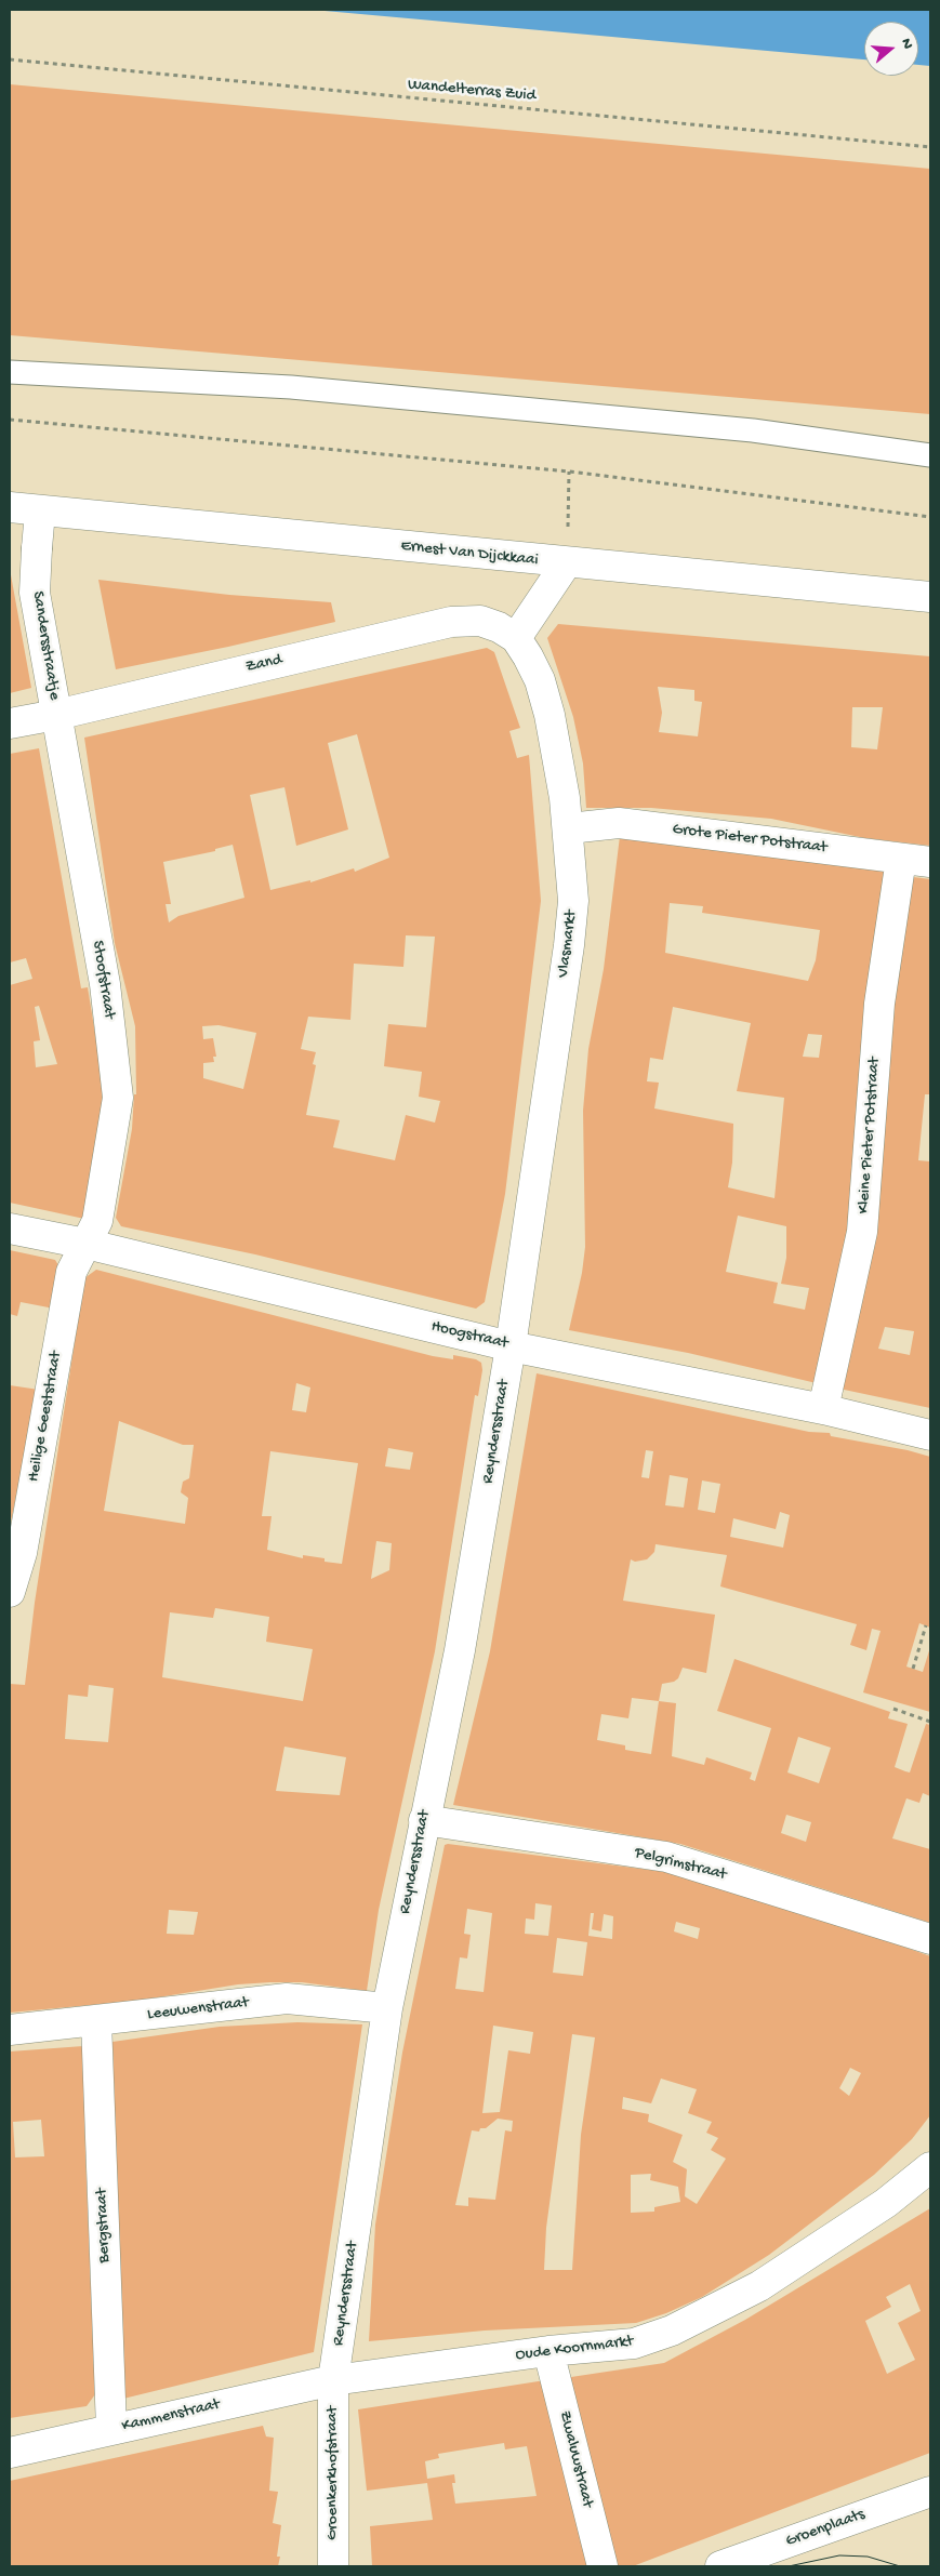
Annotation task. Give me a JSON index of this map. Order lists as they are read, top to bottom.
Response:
{
  "streets": {
    "street": [
      "Ernest Van Dijckkaai",
      "Sandersstraatje",
      "Zand",
      "Grote Pieter Potstraat",
      "Vlasmarkt",
      "Stoofstraat",
      "Kleine Pieter Potstraat",
      "Hoogstraat",
      "Heilige Geeststraat",
      "Reyndersstraat",
      "Pelgrimstraat",
      "Leeuwenstraat",
      "Bergstraat",
      "Oude Koornmarkt",
      "Kammenstraat",
      "Zwaluwstraat",
      "Groenkerkhofstraat",
      "Groenplaats"
    ],
    "path": ["Wandelterras Zuid"]
  },
  "crossings": [
    ["Ernest Van Dijckkaai", "Sandersstraatje"],
    ["Sandersstraatje", "Zand"],
    ["Sandersstraatje", "Stoofstraat"],
    ["Zand", "Vlasmarkt"],
    ["Zand", "Stoofstraat"],
    ["Grote Pieter Potstraat", "Vlasmarkt"],
    ["Grote Pieter Potstraat", "Kleine Pieter Potstraat"],
    ["Vlasmarkt", "Hoogstraat"],
    ["Vlasmarkt", "Reyndersstraat"],
    ["Stoofstraat", "Hoogstraat"],
    ["Stoofstraat", "Heilige Geeststraat"],
    ["Kleine Pieter Potstraat", "Hoogstraat"],
    ["Hoogstraat", "Heilige Geeststraat"],
    ["Hoogstraat", "Reyndersstraat"],
    ["Reyndersstraat", "Pelgrimstraat"],
    ["Reyndersstraat", "Leeuwenstraat"],
    ["Reyndersstraat", "Oude Koornmarkt"],
    ["Reyndersstraat", "Kammenstraat"],
    ["Reyndersstraat", "Groenkerkhofstraat"],
    ["Leeuwenstraat", "Bergstraat"],
    ["Bergstraat", "Kammenstraat"],
    ["Oude Koornmarkt", "Kammenstraat"],
    ["Oude Koornmarkt", "Zwaluwstraat"],
    ["Oude Koornmarkt", "Groenkerkhofstraat"],
    ["Kammenstraat", "Groenkerkhofstraat"]
  ],
  "north": "right"
}
